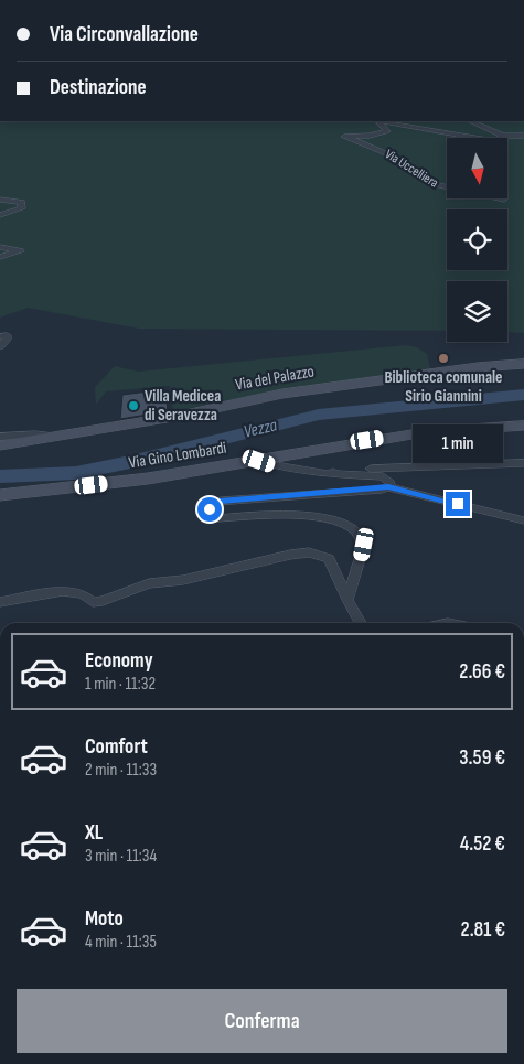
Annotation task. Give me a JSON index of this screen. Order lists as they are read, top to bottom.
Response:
{
  "streets": {
    "main road": ["Via del Palazzo", "Via Gino Lombardi"],
    "street": ["Via Uccelliera"]
  },
  "water": ["Vezza"],
  "places": ["Biblioteca comunale Sirio Giannini", "Villa Medicea di Seravezza"],
  "north": "bottom",
  "page": {
    "banner": ["Via Circonvallazione", "Destinazione"],
    "bubble": "1 min",
    "list": [
      {
        "name": "Economy",
        "note": "1 min · 11:32",
        "value": "2.66 €"
      },
      {
        "name": "Comfort",
        "note": "2 min · 11:33",
        "value": "3.59 €"
      },
      {
        "name": "XL",
        "note": "3 min · 11:34",
        "value": "4.52 €"
      },
      {
        "name": "Moto",
        "note": "4 min · 11:35",
        "value": "2.81 €"
      }
    ],
    "buttons": "Conferma"
  }
}
